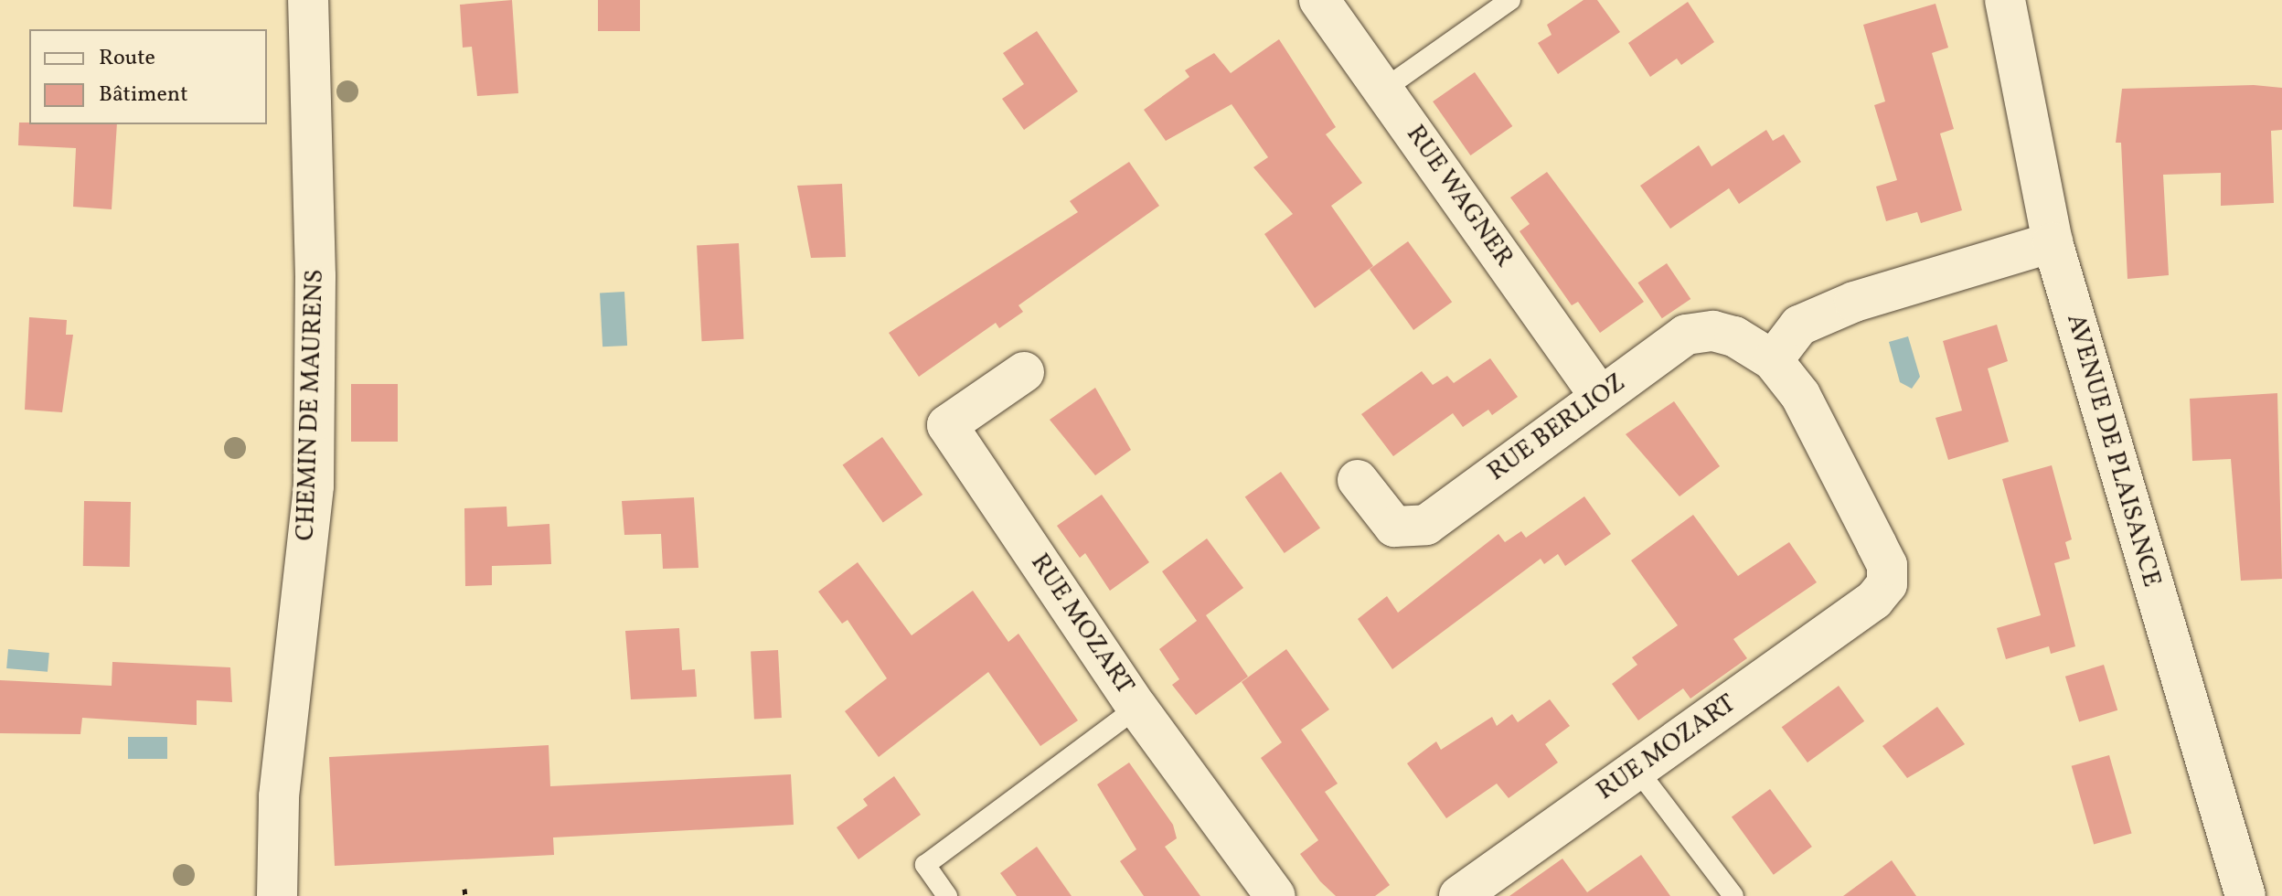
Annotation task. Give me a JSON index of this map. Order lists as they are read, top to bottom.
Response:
{
  "streets": {
    "street": [
      "RUE WAGNER",
      "CHEMIN DE MAURENS",
      "RUE BERLIOZ",
      "AVENUE DE PLAISANCE",
      "RUE MOZART"
    ]
  },
  "crossings": [
    ["RUE WAGNER", "RUE BERLIOZ"],
    ["RUE BERLIOZ", "RUE MOZART"]
  ],
  "legend": ["Route", "Bâtiment"]
}
